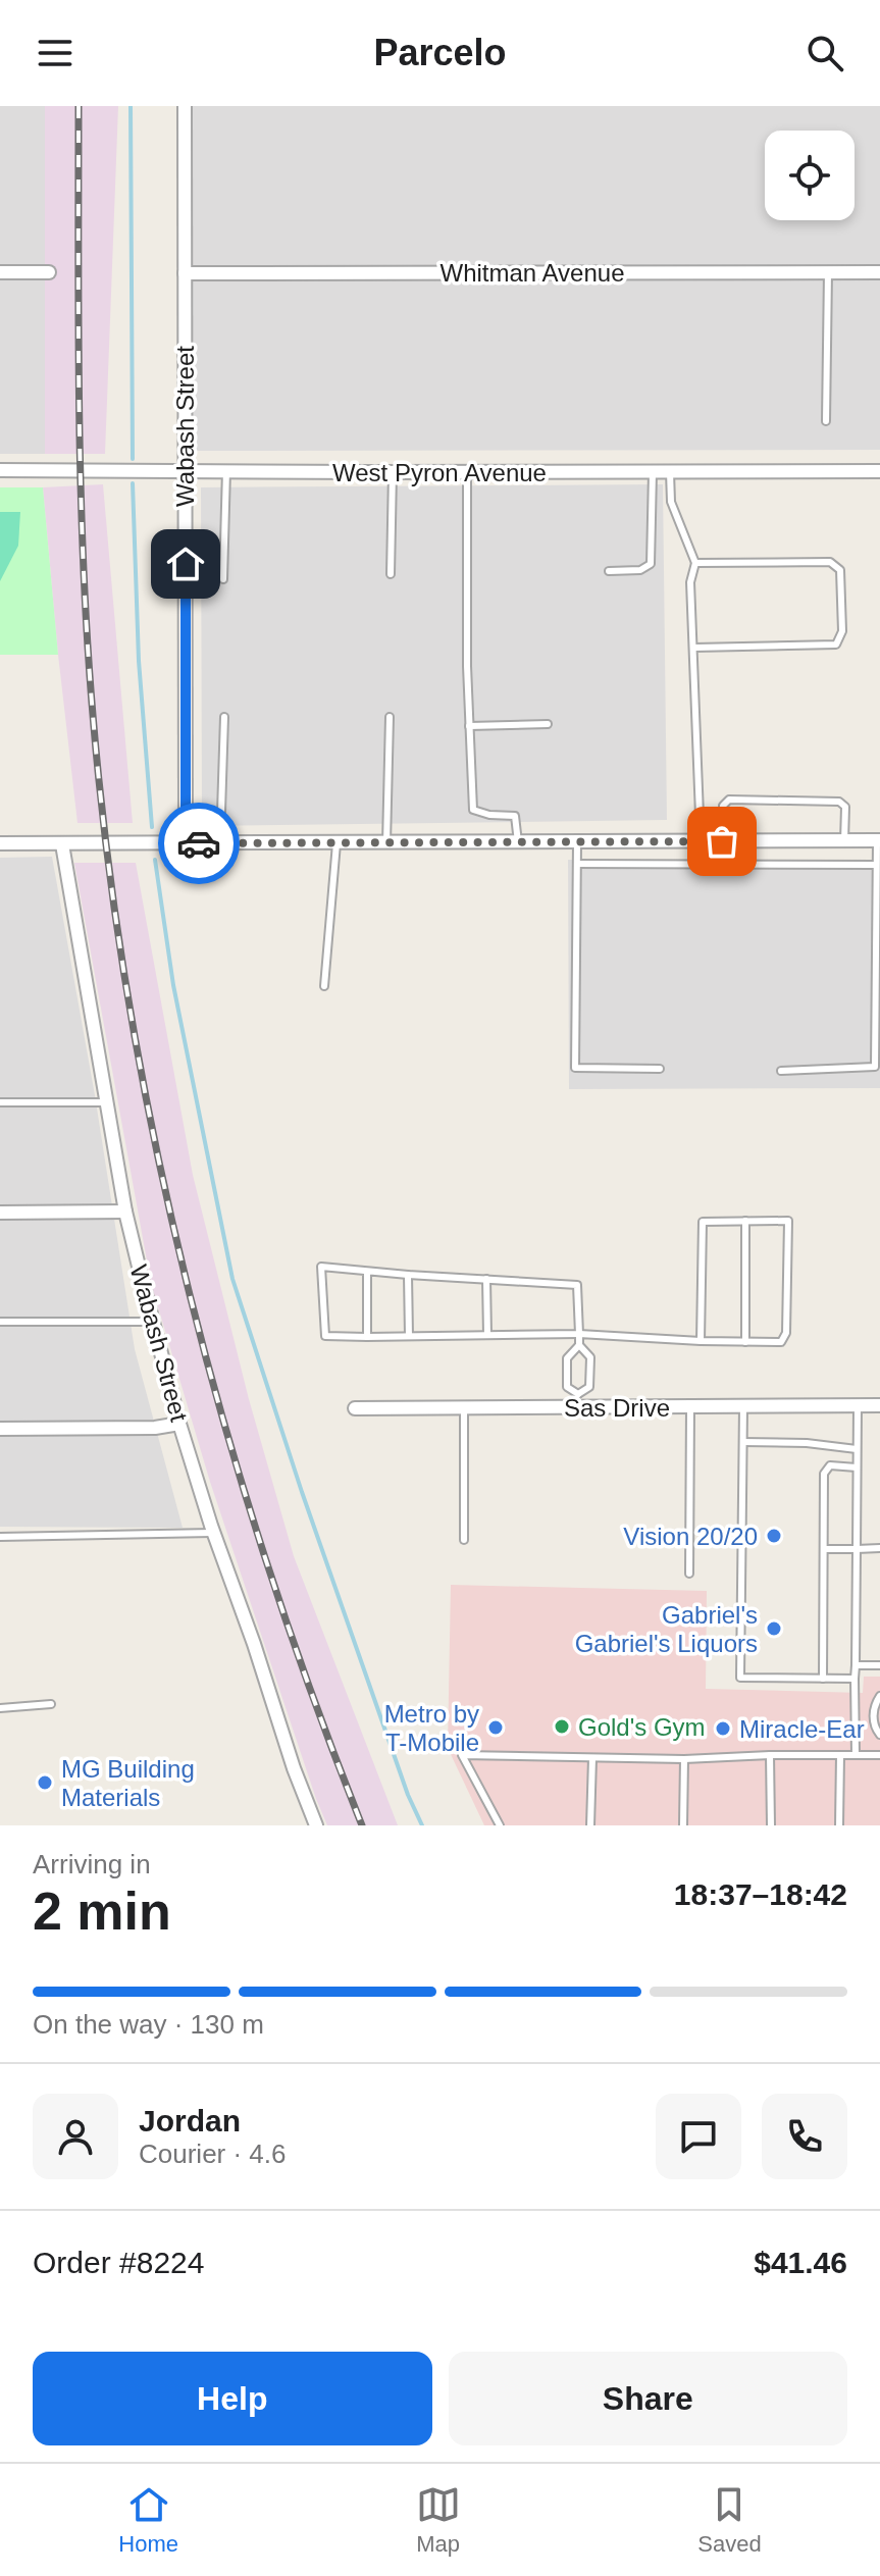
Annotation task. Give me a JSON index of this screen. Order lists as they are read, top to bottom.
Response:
{
  "streets": {
    "street": [
      "Whitman Avenue",
      "Wabash Street",
      "West Pyron Avenue",
      "Sas Drive"
    ]
  },
  "crossings": [
    ["Whitman Avenue", "Wabash Street"],
    ["Wabash Street", "West Pyron Avenue"]
  ],
  "places": [
    "Vision 20/20",
    "Gabriel's Gabriel's Liquors",
    "Gold's Gym",
    "Metro by T-Mobile",
    "Miracle-Ear",
    "MG Building Materials"
  ],
  "page": {
    "header": "Parcelo",
    "heading": ["2 min", "Arriving in", "18:37–18:42"],
    "panel": [
      "Jordan",
      "Courier · 4.6",
      "Order #8224",
      "$41.46"
    ],
    "bar": "On the way · 130 m",
    "buttons": ["Help", "Share"],
    "tabs": ["Home", "Map", "Saved"]
  }
}
